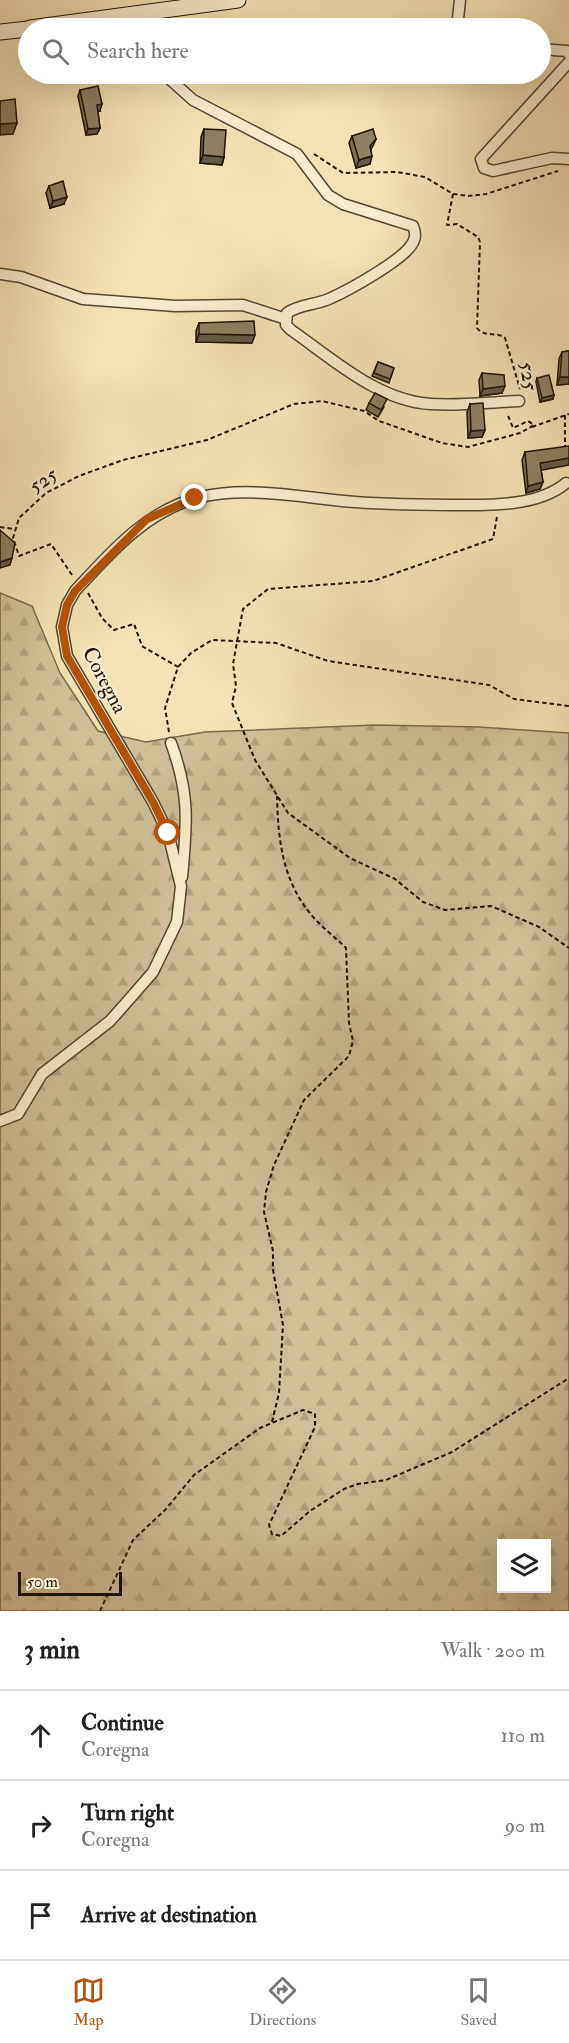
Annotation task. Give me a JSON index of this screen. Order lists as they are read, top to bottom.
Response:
{
  "streets": {
    "street": ["Coregna"],
    "path": ["525"]
  },
  "scale_bar": "50 m",
  "page": {
    "search": "Search here",
    "scale": "50 m",
    "heading": ["3 min", "Walk · 200 m"],
    "list": [
      ["Continue", "Coregna", "110 m"],
      ["Turn right", "Coregna", "90 m"],
      "Arrive at destination"
    ],
    "nav": ["Map", "Directions", "Saved"]
  }
}
